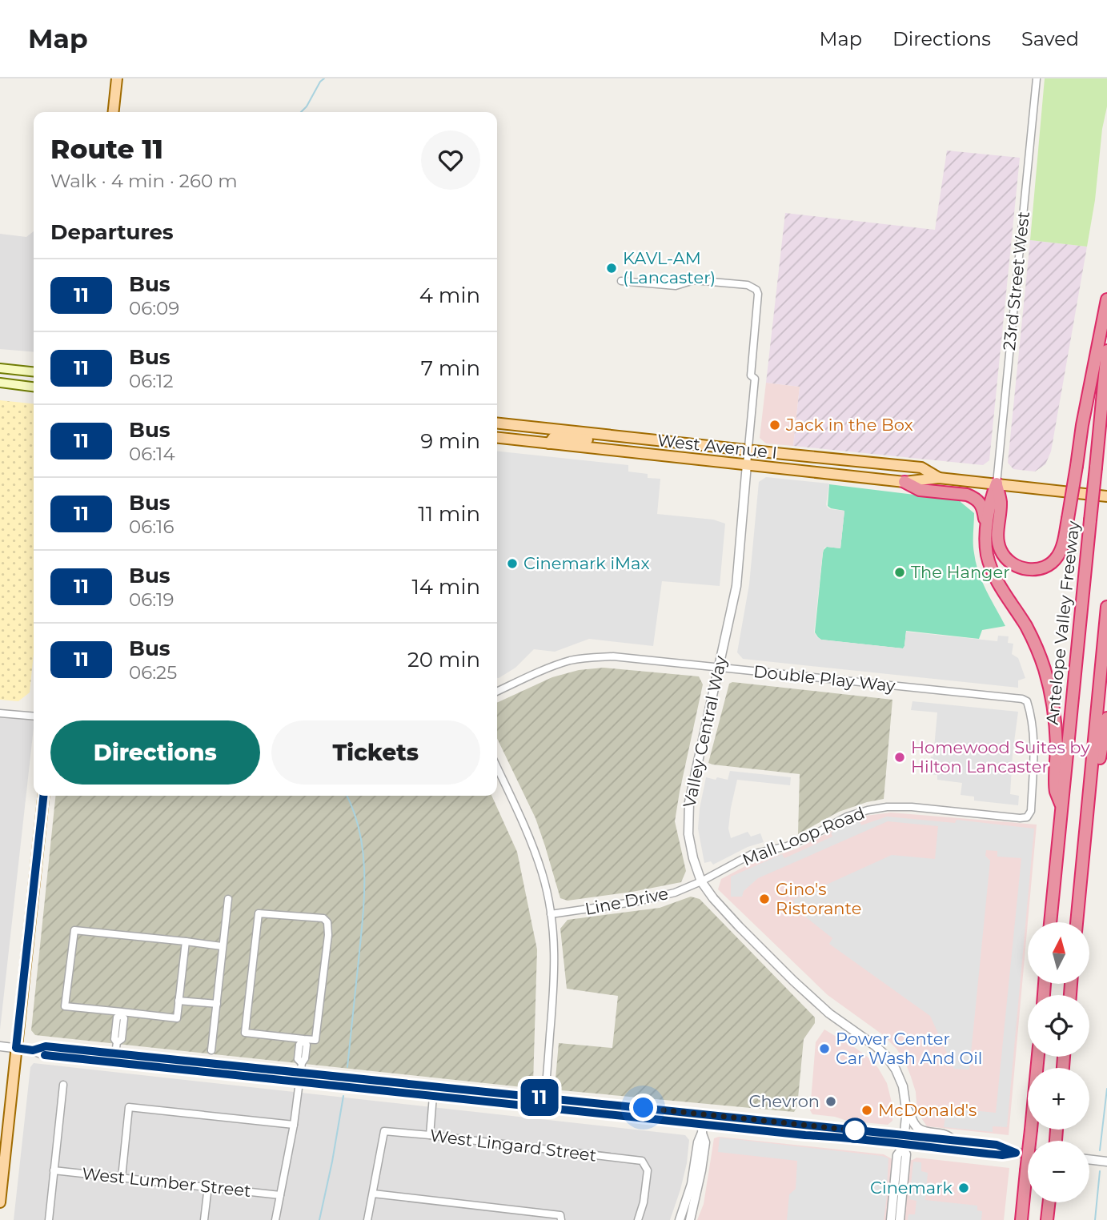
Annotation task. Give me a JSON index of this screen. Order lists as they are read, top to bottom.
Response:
{
  "streets": {
    "highway": ["Antelope Valley Freeway"],
    "main road": ["West Avenue I"],
    "street": [
      "23rd Street West",
      "Double Play Way",
      "Valley Central Way",
      "Mall Loop Road",
      "Line Drive",
      "West Lingard Street",
      "West Lumber Street"
    ]
  },
  "crossings": [
    ["23rd Street West", "West Avenue I"],
    ["West Avenue I", "Valley Central Way"],
    ["Double Play Way", "Valley Central Way"],
    ["Double Play Way", "Mall Loop Road"],
    ["Valley Central Way", "Mall Loop Road"],
    ["Valley Central Way", "Line Drive"],
    ["Mall Loop Road", "Line Drive"]
  ],
  "places": [
    "KAVL-AM (Lancaster)",
    "Jack in the Box",
    "Cinemark iMax",
    "The Hanger",
    "Homewood Suites by Hilton Lancaster",
    "Gino's Ristorante",
    "Power Center Car Wash And Oil",
    "Chevron",
    "McDonald's",
    "Cinemark"
  ],
  "lines": ["bus line 11"],
  "north": "top",
  "page": {
    "header": "Map",
    "nav": ["Map", "Directions", "Saved"],
    "on_map": "11",
    "heading": [
      ["Route 11", "Walk · 4 min · 260 m"],
      "Departures"
    ],
    "list": [
      {
        "mark": "11",
        "name": "Bus",
        "note": "06:09",
        "value": "4 min"
      },
      {
        "mark": "11",
        "name": "Bus",
        "note": "06:12",
        "value": "7 min"
      },
      {
        "mark": "11",
        "name": "Bus",
        "note": "06:14",
        "value": "9 min"
      },
      {
        "mark": "11",
        "name": "Bus",
        "note": "06:16",
        "value": "11 min"
      },
      {
        "mark": "11",
        "name": "Bus",
        "note": "06:19",
        "value": "14 min"
      },
      {
        "mark": "11",
        "name": "Bus",
        "note": "06:25",
        "value": "20 min"
      }
    ],
    "buttons": ["Directions", "Tickets"],
    "map_buttons": ["+", "−"]
  }
}
